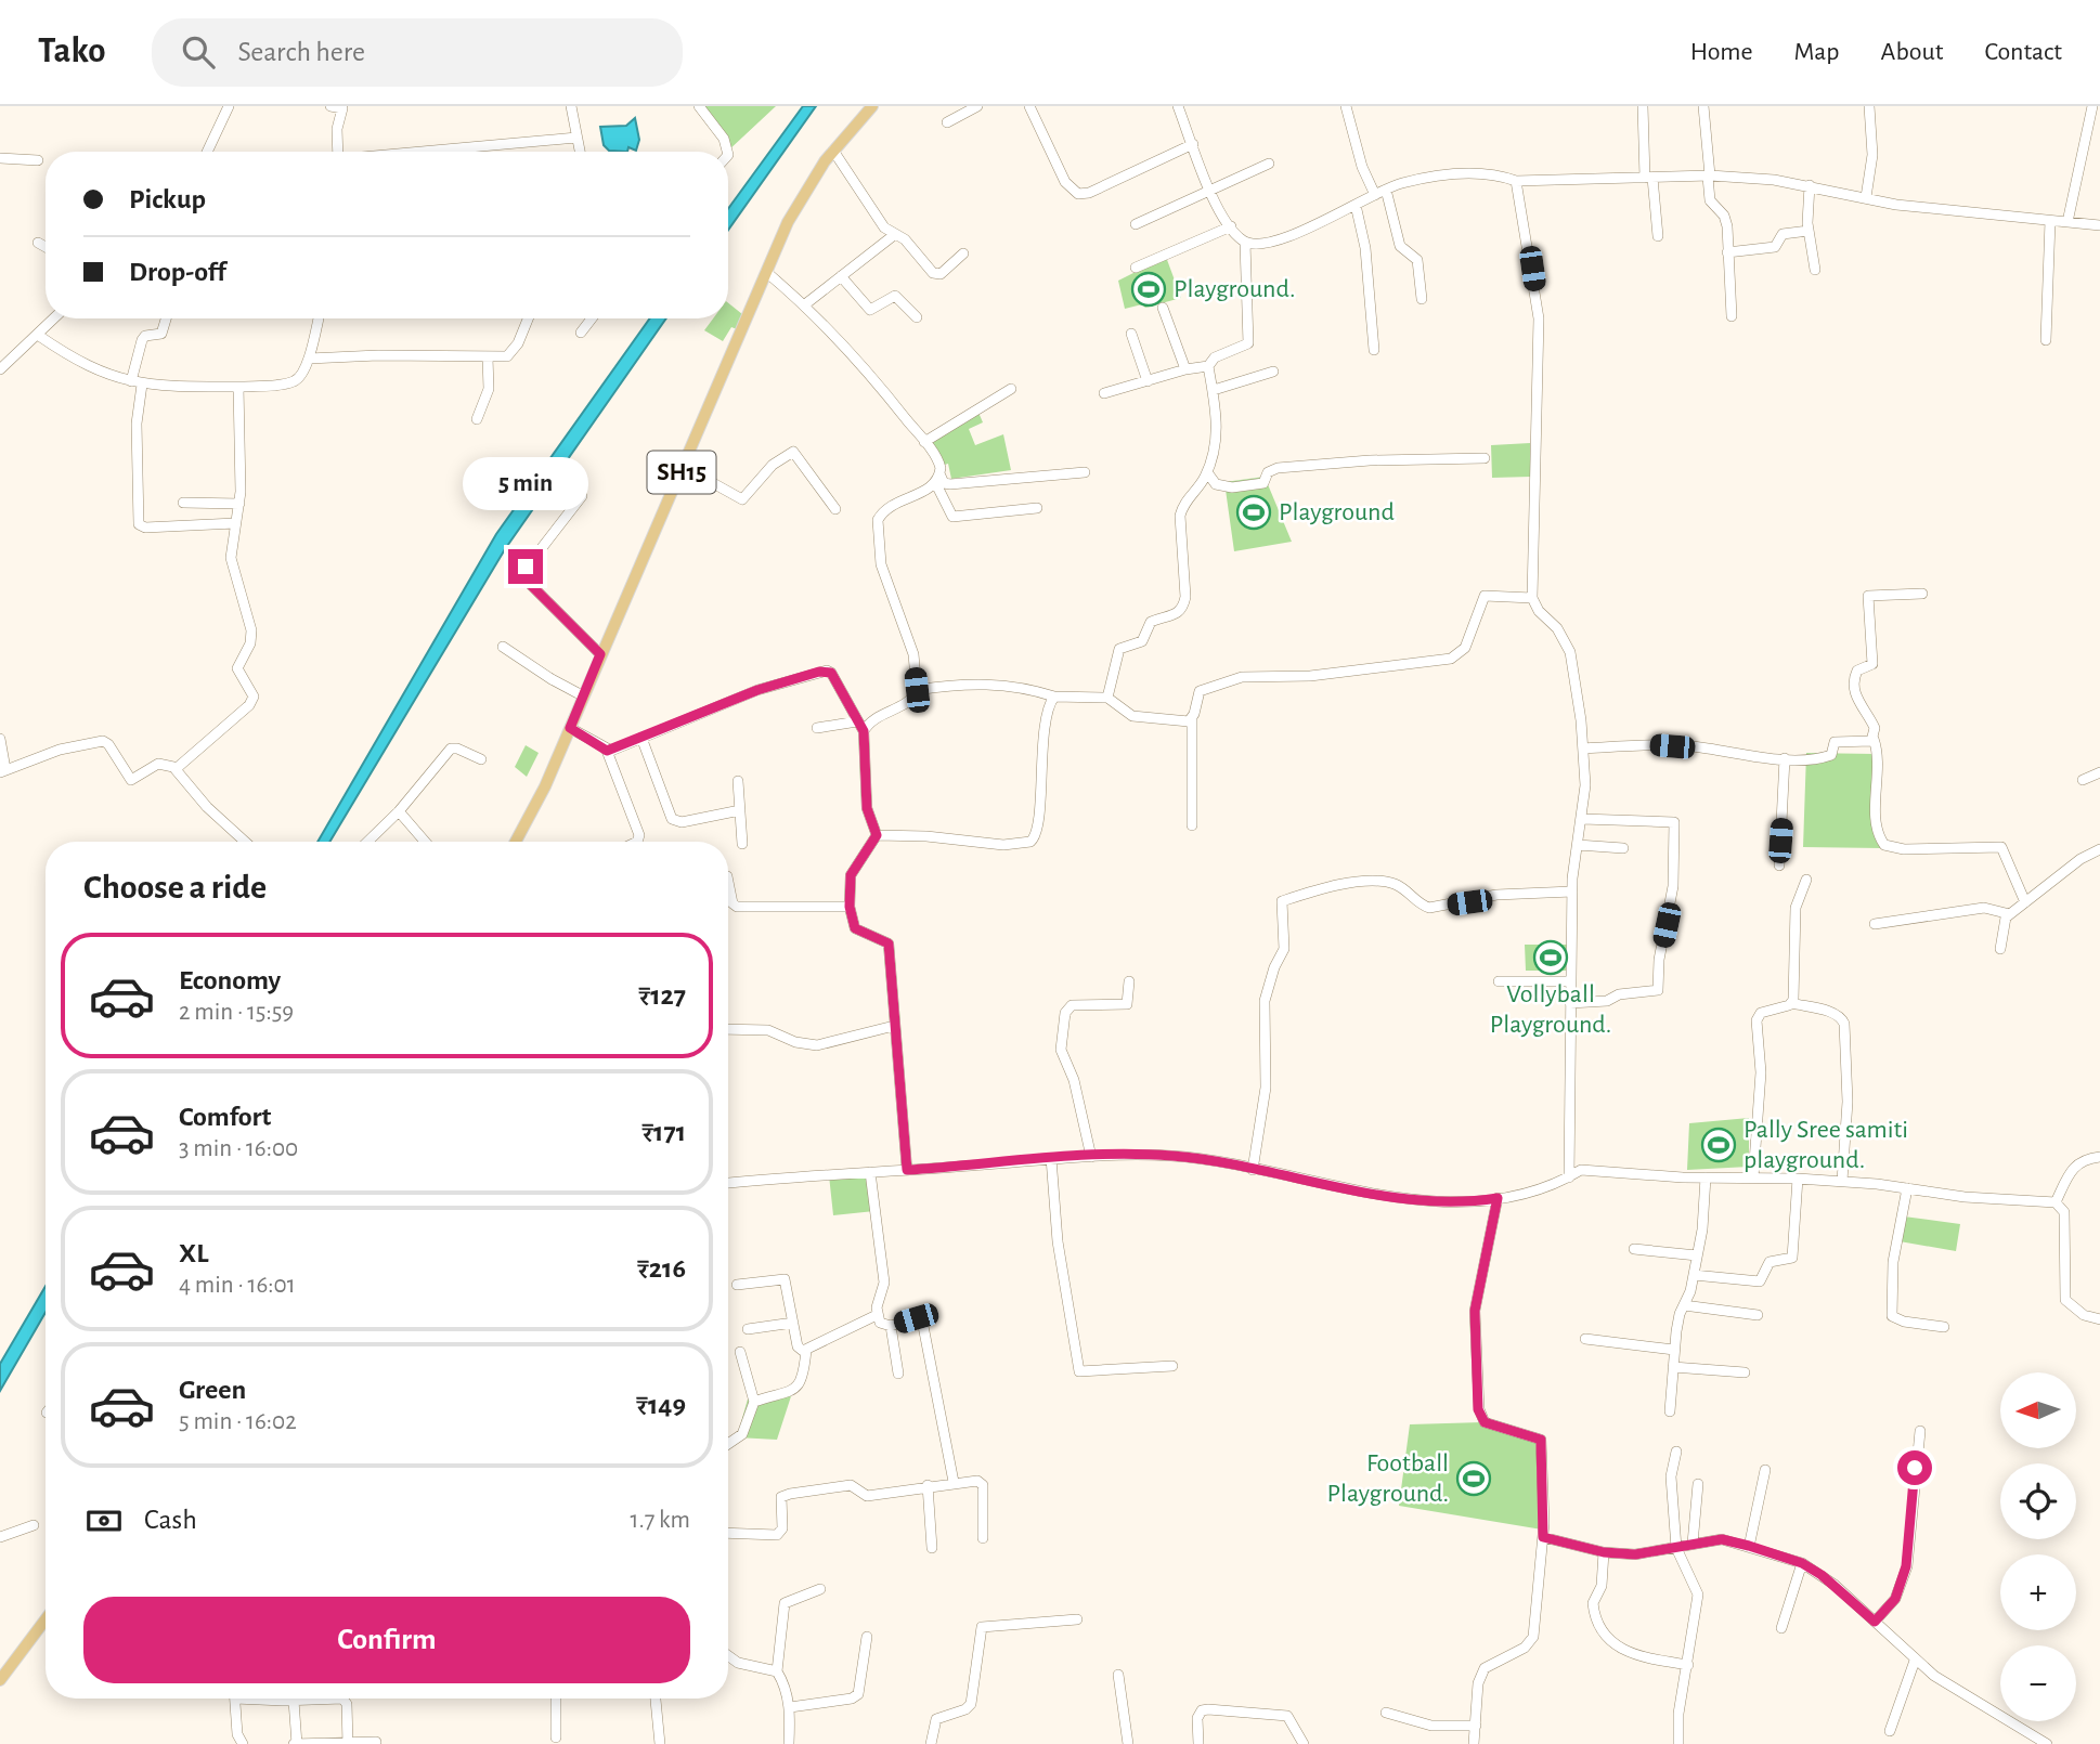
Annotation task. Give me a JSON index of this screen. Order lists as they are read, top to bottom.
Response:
{
  "streets": {
    "main road": ["SH15"]
  },
  "places": {
    "sports": [
      "Playground.",
      "Playground",
      "Vollyball Playground.",
      "Pally Sree samiti playground.",
      "Football Playground."
    ]
  },
  "north": "left",
  "page": {
    "header": "Tako",
    "search": "Search here",
    "nav": [
      "Home",
      "Map",
      "About",
      "Contact"
    ],
    "banner": ["Pickup", "Drop-off"],
    "bubble": "5 min",
    "heading": "Choose a ride",
    "list": [
      {
        "name": "Economy",
        "note": "2 min · 15:59",
        "value": "₹127"
      },
      {
        "name": "Comfort",
        "note": "3 min · 16:00",
        "value": "₹171"
      },
      {
        "name": "XL",
        "note": "4 min · 16:01",
        "value": "₹216"
      },
      {
        "name": "Green",
        "note": "5 min · 16:02",
        "value": "₹149"
      }
    ],
    "map_buttons": ["+", "−"],
    "pay": ["Cash", "1.7 km"],
    "buttons": "Confirm"
  }
}
